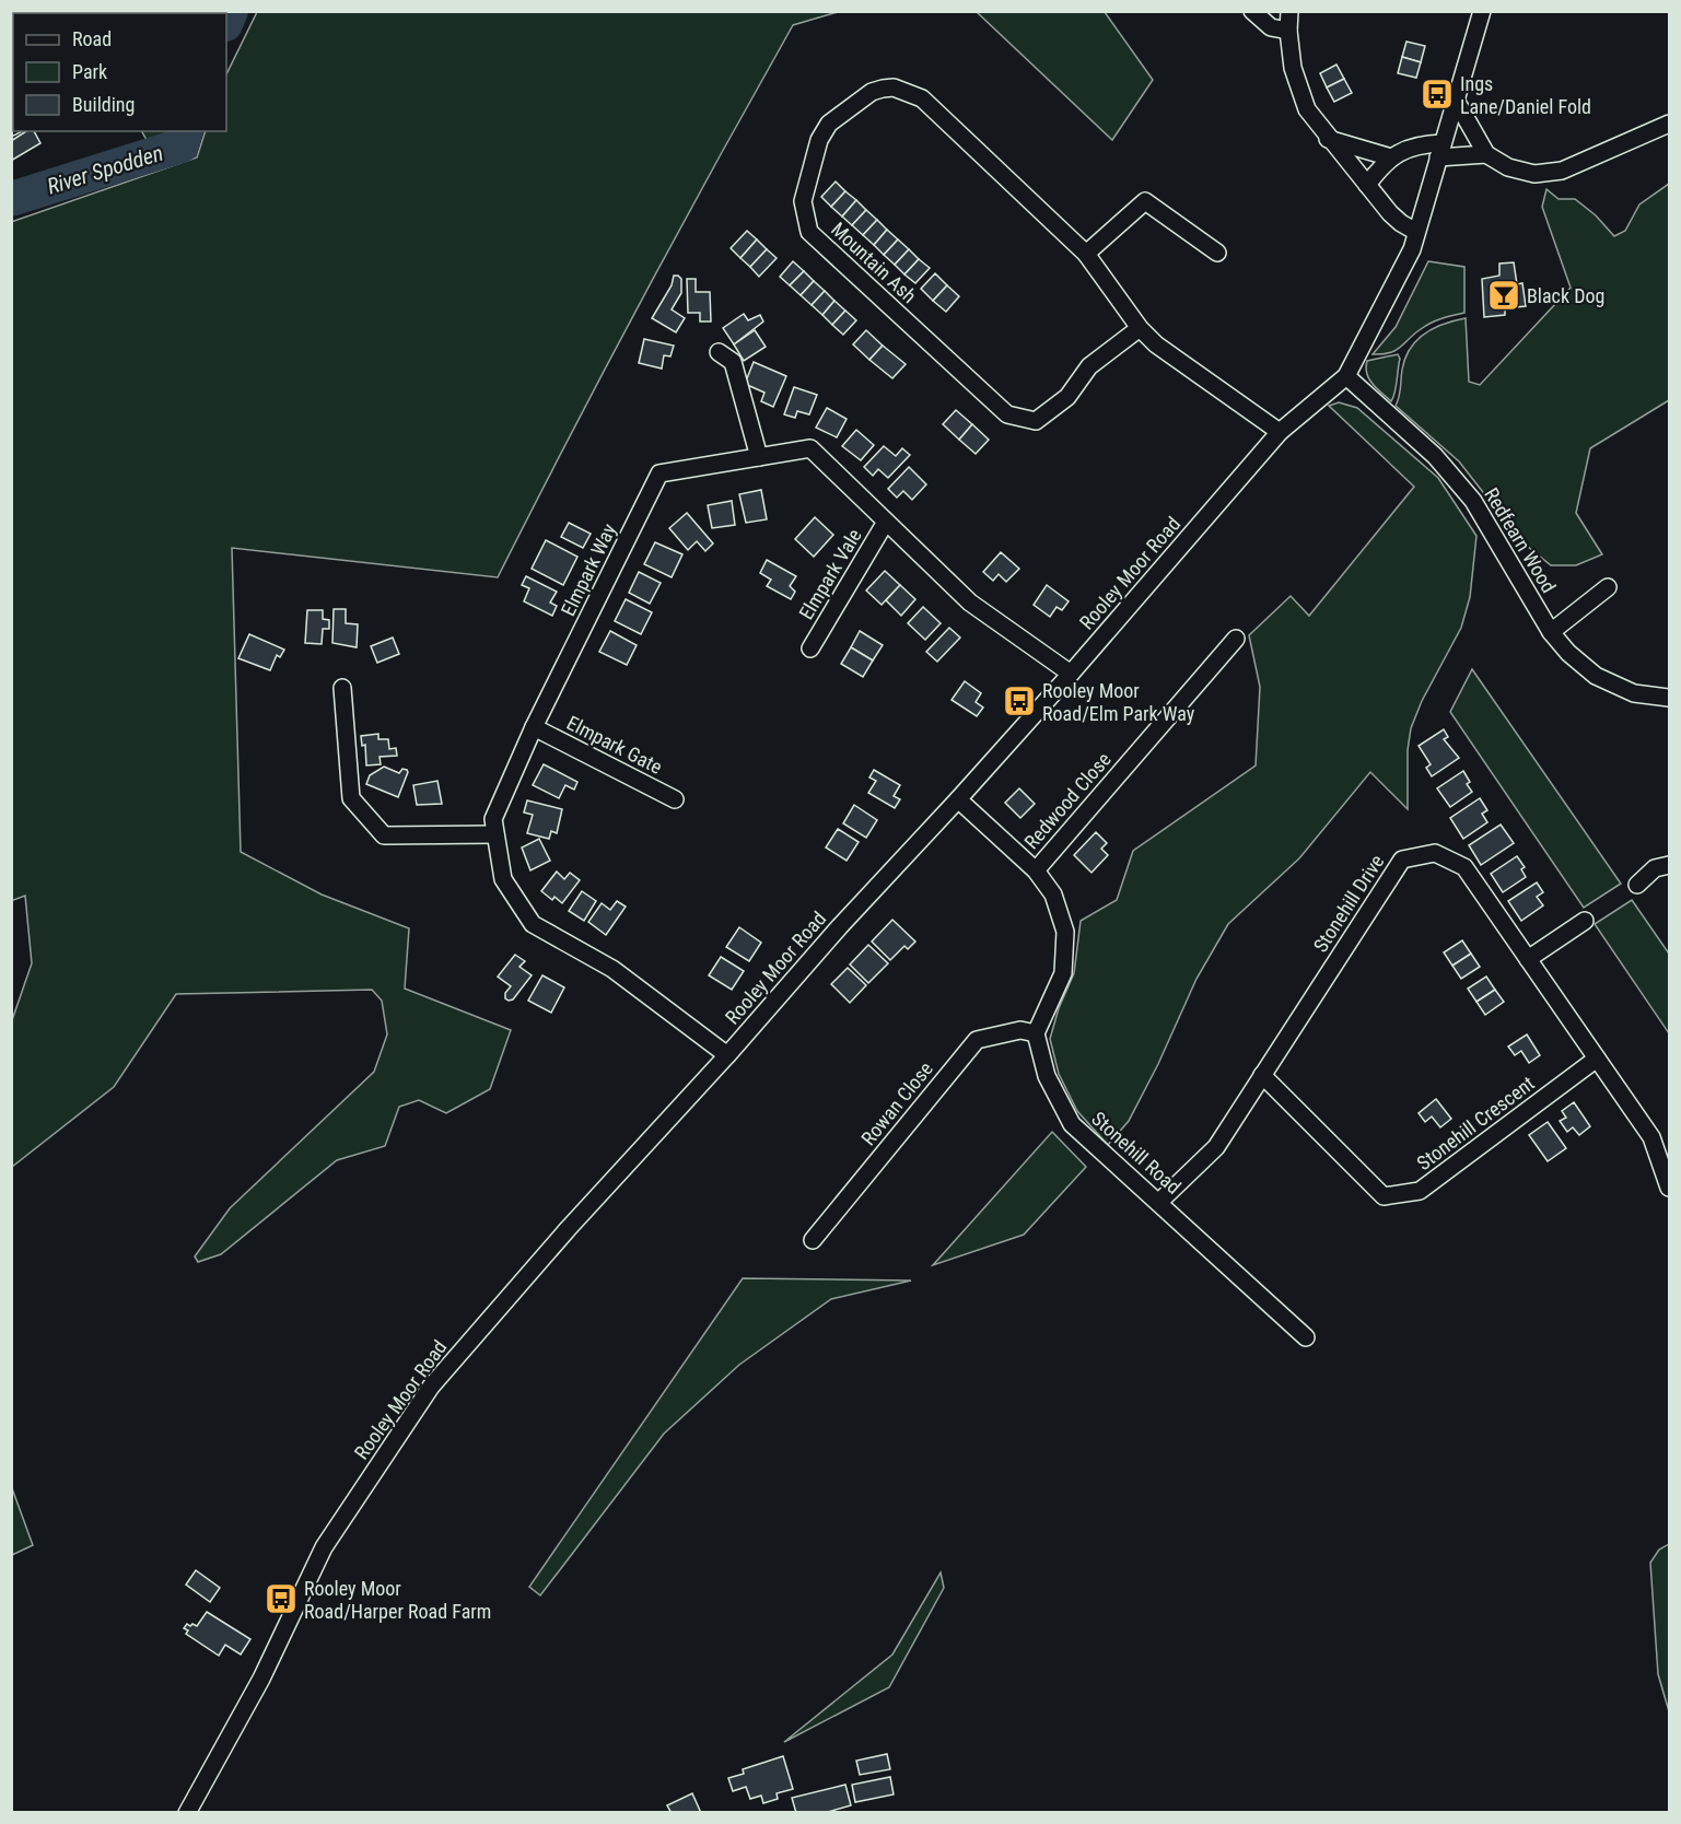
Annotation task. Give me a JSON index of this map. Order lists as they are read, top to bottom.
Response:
{
  "streets": {
    "street": [
      "Mountain Ash",
      "Redfearn Wood",
      "Elmpark Way",
      "Rooley Moor Road",
      "Elmpark Vale",
      "Elmpark Gate",
      "Redwood Close",
      "Stonehill Drive",
      "Rowan Close",
      "Stonehill Crescent",
      "Stonehill Road"
    ]
  },
  "crossings": [
    ["Mountain Ash", "Rooley Moor Road"],
    ["Redfearn Wood", "Rooley Moor Road"],
    ["Elmpark Way", "Rooley Moor Road"],
    ["Elmpark Way", "Elmpark Vale"],
    ["Elmpark Way", "Elmpark Gate"],
    ["Stonehill Drive", "Stonehill Crescent"],
    ["Stonehill Drive", "Stonehill Road"],
    ["Rowan Close", "Stonehill Road"]
  ],
  "water": ["River Spodden"],
  "places": {
    "bus stop": ["Ings Lane/Daniel Fold", "Rooley Moor Road/Elm Park Way", "Rooley Moor Road/Harper Road Farm"],
    "bar": ["Black Dog"]
  },
  "legend": ["Road", "Park", "Building"]
}
